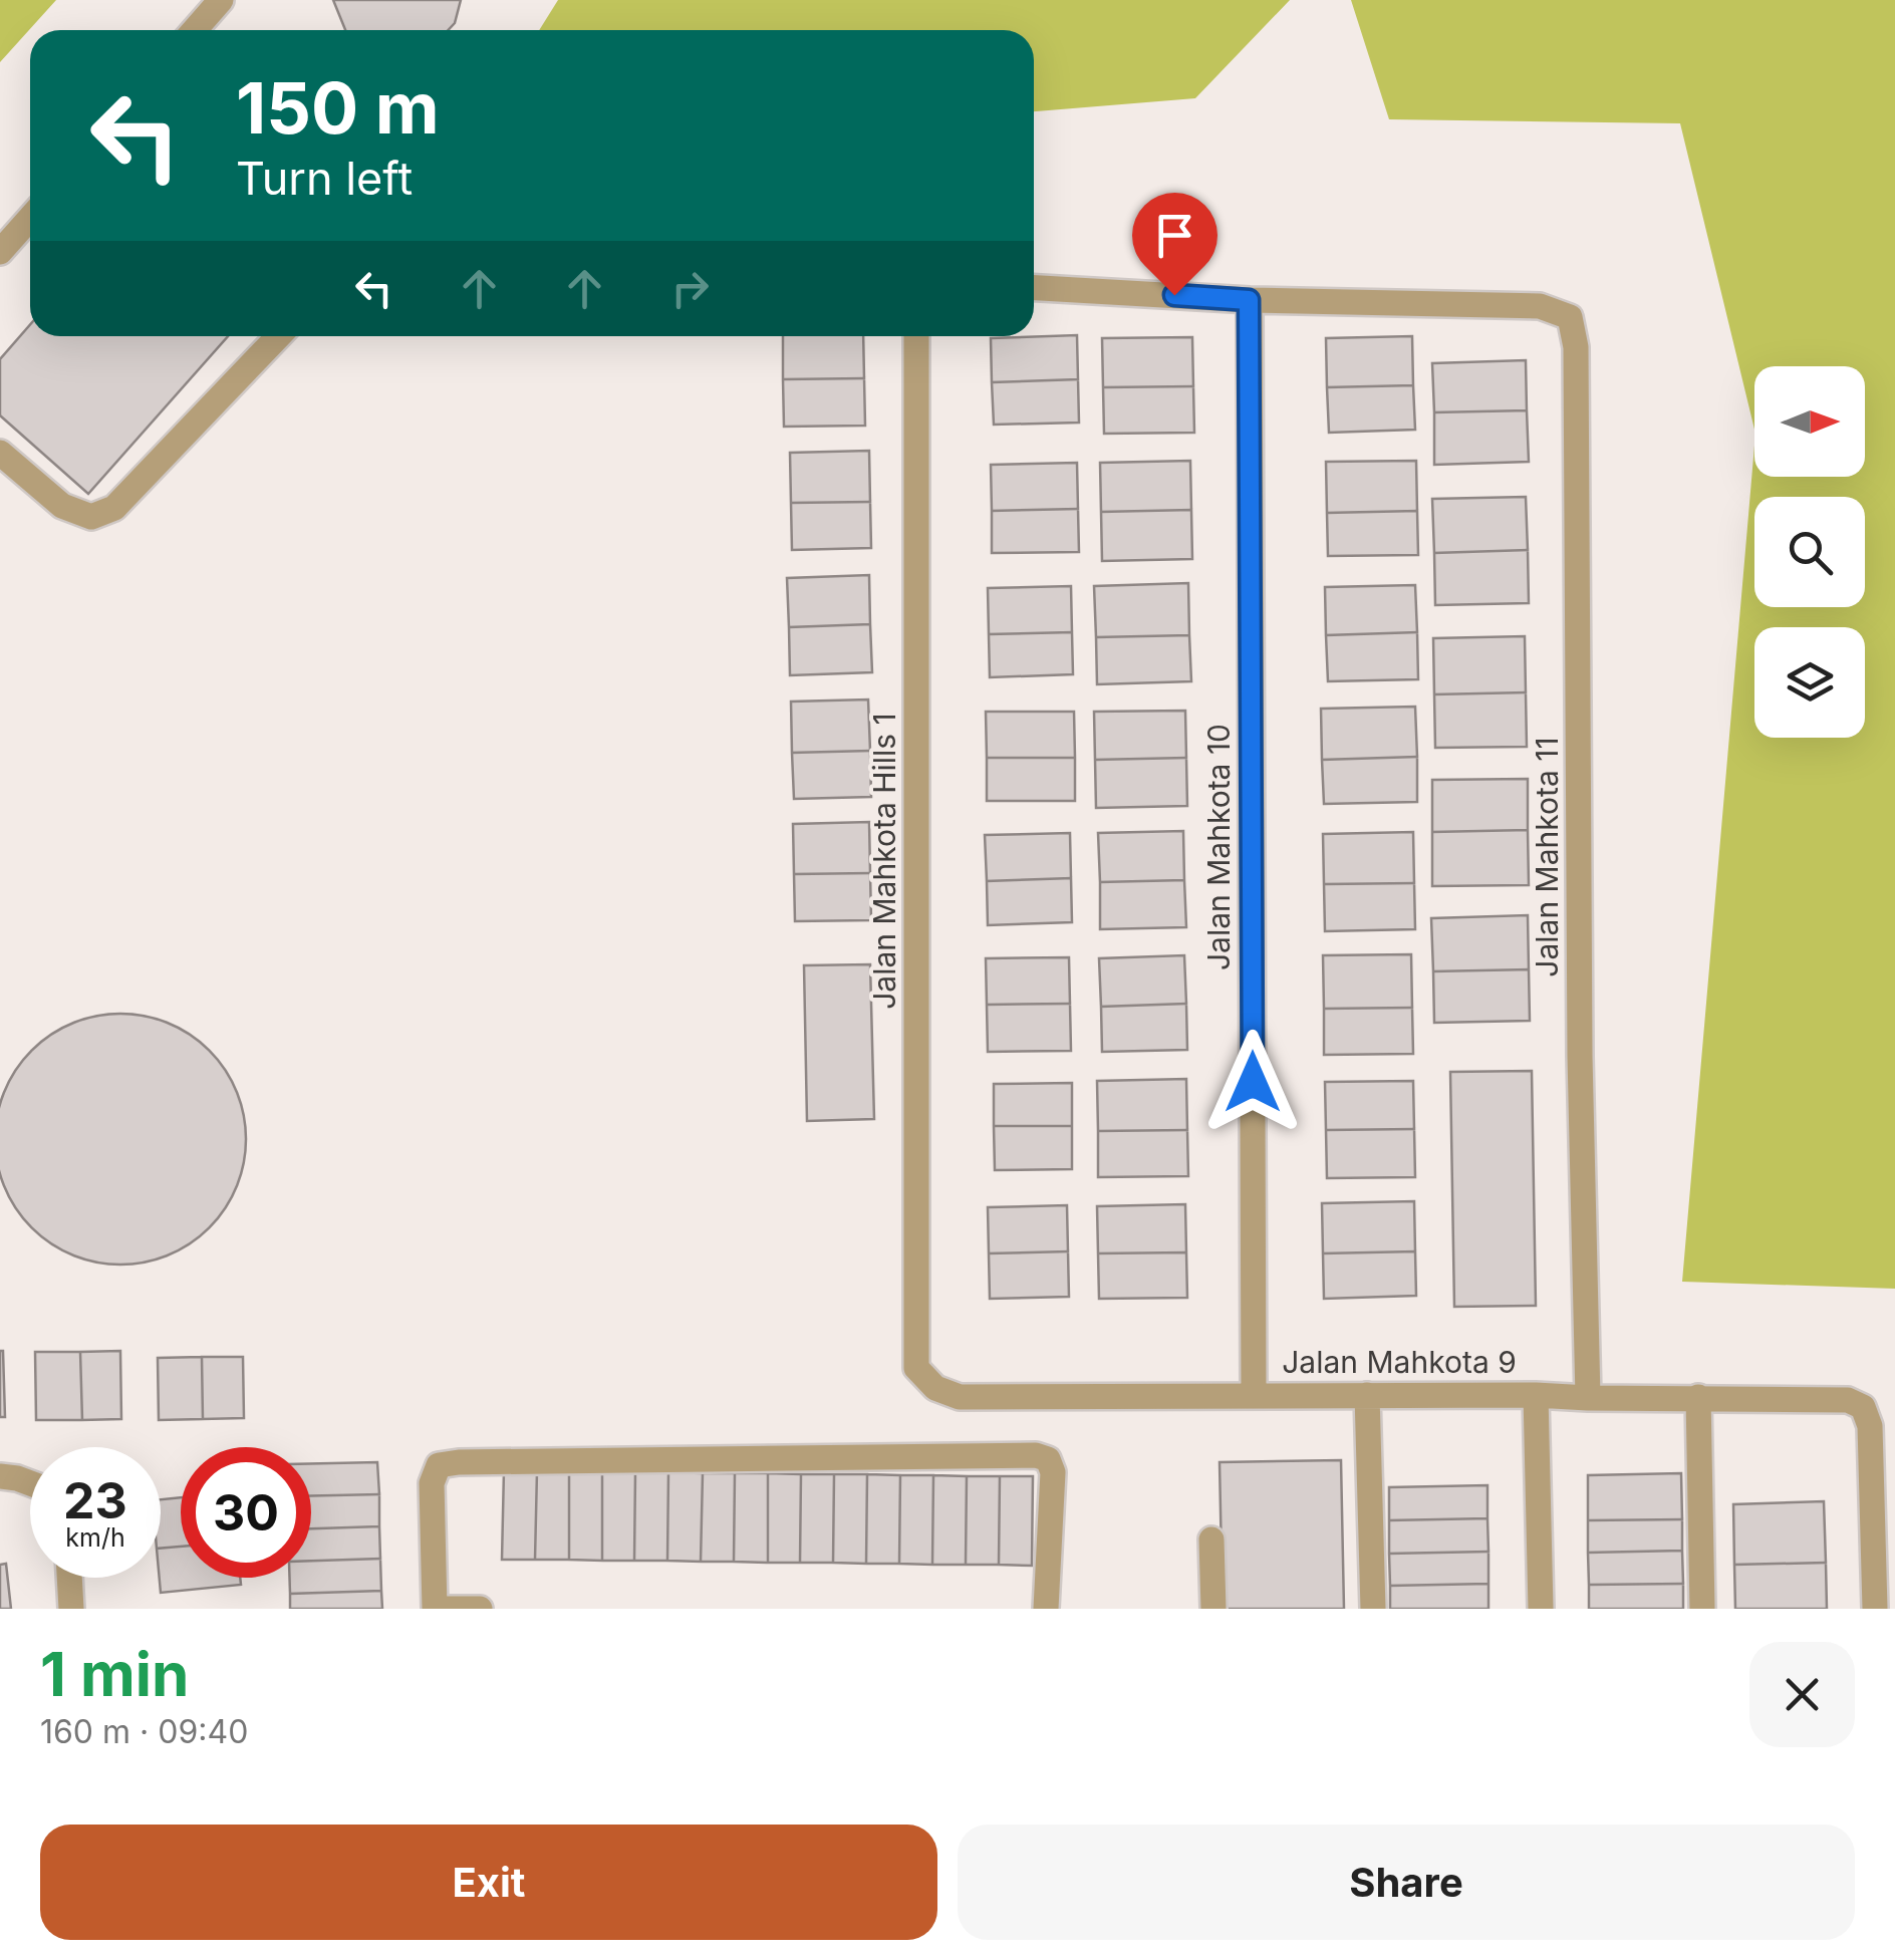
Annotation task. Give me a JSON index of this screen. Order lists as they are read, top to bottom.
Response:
{
  "streets": {
    "street": [
      "Jalan Mahkota 10",
      "Jalan Mahkota 11",
      "Jalan Mahkota Hills 1",
      "Jalan Mahkota 9"
    ]
  },
  "crossings": [
    ["Jalan Mahkota 10", "Jalan Mahkota 11"],
    ["Jalan Mahkota 10", "Jalan Mahkota 9"],
    ["Jalan Mahkota 11", "Jalan Mahkota 9"],
    ["Jalan Mahkota Hills 1", "Jalan Mahkota 9"]
  ],
  "north": "right",
  "page": {
    "turn": ["150 m", "Turn left"],
    "speed": "23 km/h",
    "limit": "30",
    "heading": ["1 min", "160 m · 09:40"],
    "buttons": ["Exit", "Share"]
  }
}
